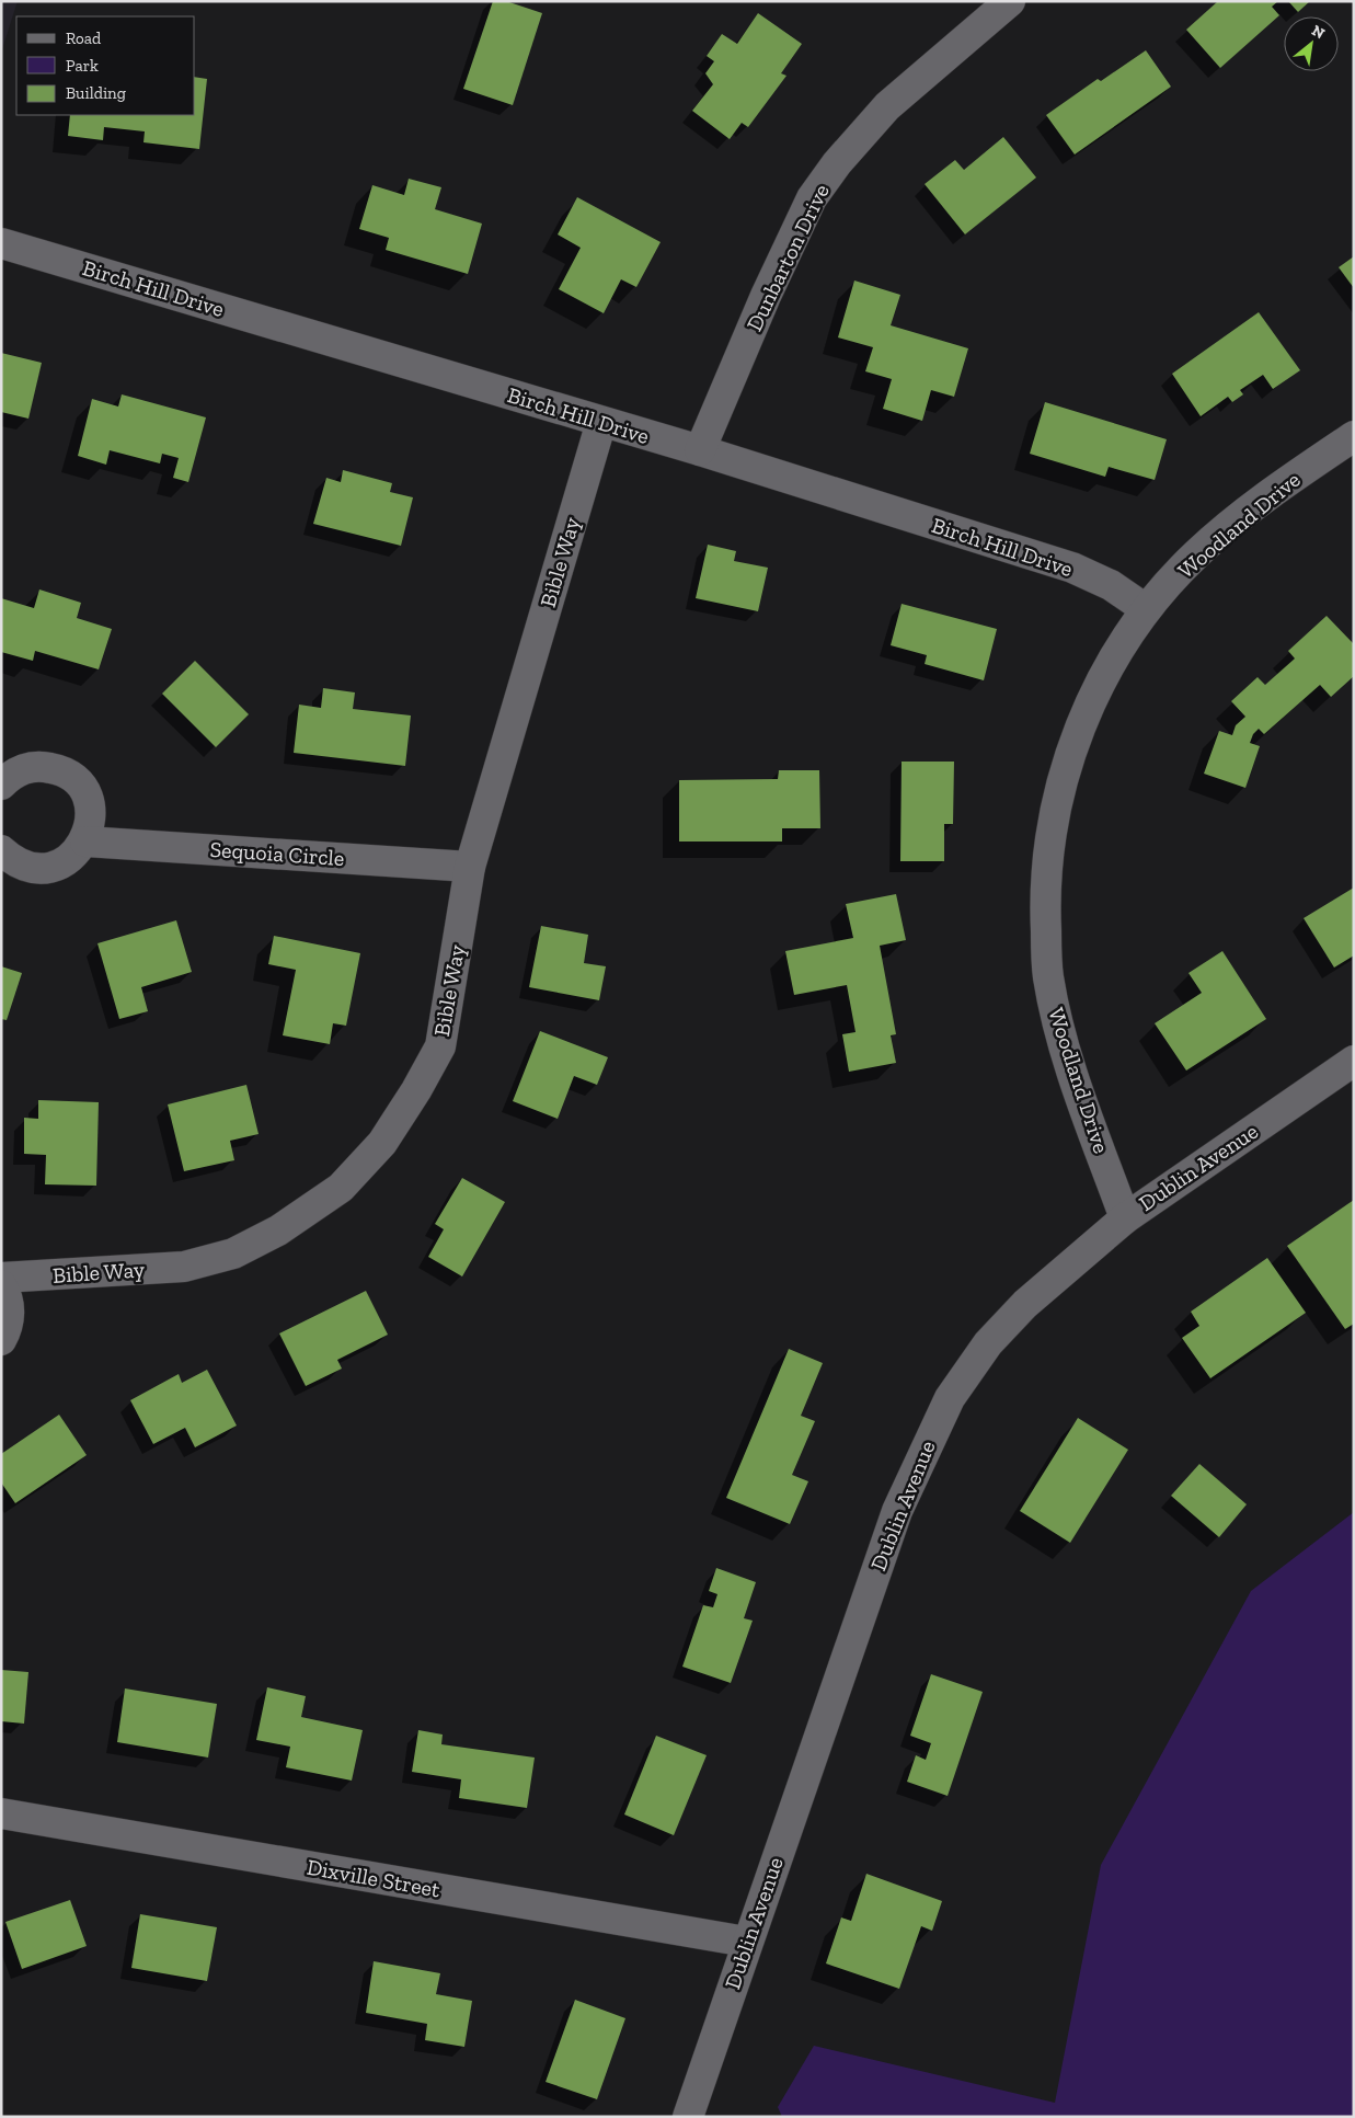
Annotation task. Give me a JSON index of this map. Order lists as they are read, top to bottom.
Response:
{
  "streets": {
    "street": [
      "Dunbarton Drive",
      "Birch Hill Drive",
      "Woodland Drive",
      "Bible Way",
      "Sequoia Circle",
      "Dublin Avenue",
      "Dixville Street"
    ]
  },
  "crossings": [
    ["Dunbarton Drive", "Birch Hill Drive"],
    ["Birch Hill Drive", "Woodland Drive"],
    ["Birch Hill Drive", "Bible Way"],
    ["Woodland Drive", "Dublin Avenue"],
    ["Bible Way", "Sequoia Circle"],
    ["Dublin Avenue", "Dixville Street"]
  ],
  "legend": ["Road", "Park", "Building"],
  "north": "top right"
}
